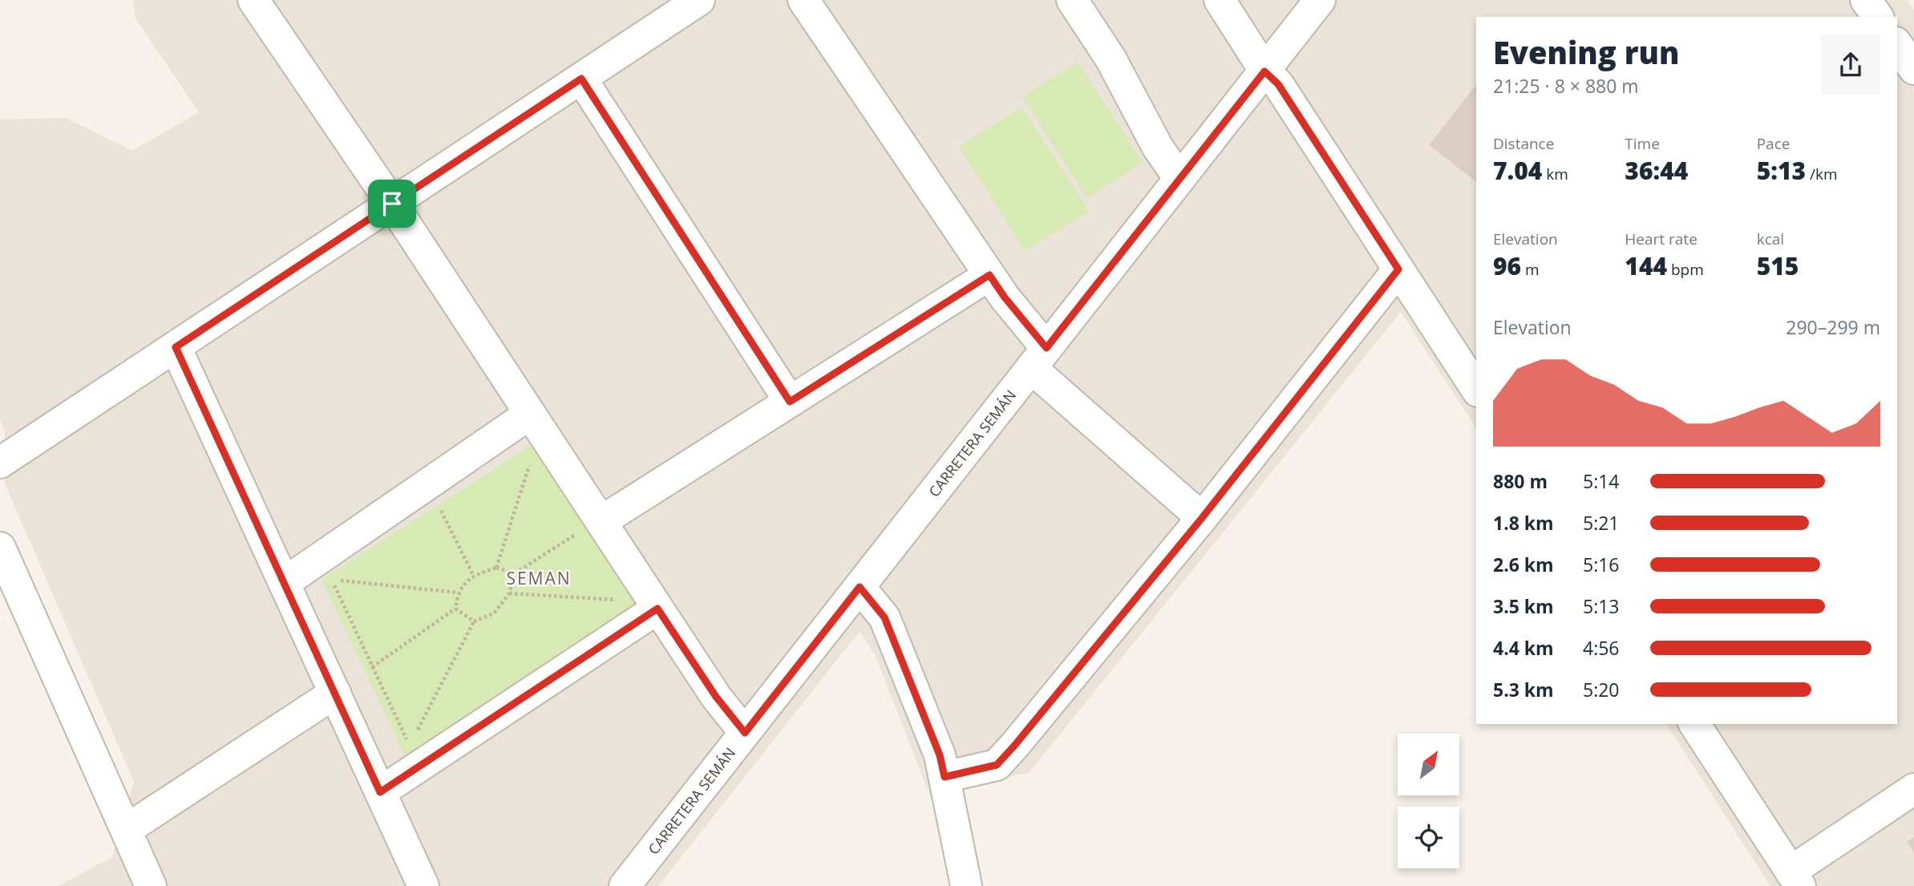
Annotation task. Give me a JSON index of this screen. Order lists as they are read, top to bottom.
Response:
{
  "streets": {
    "street": ["CARRETERA SEMÁN"]
  },
  "districts": ["SEMAN"],
  "north": "top right",
  "page": {
    "heading": ["Evening run", "21:25 · 8 × 880 m"],
    "stats": [
      ["Distance", "7.04 km"],
      ["Time", "36:44"],
      ["Pace", "5:13 /km"],
      ["Elevation", "96 m"],
      ["Heart rate", "144 bpm"],
      ["kcal", "515"]
    ],
    "chart": ["Elevation", "290–299 m"],
    "list": [
      {
        "name": "880 m",
        "note": "5:14"
      },
      {
        "name": "1.8 km",
        "note": "5:21"
      },
      {
        "name": "2.6 km",
        "note": "5:16"
      },
      {
        "name": "3.5 km",
        "note": "5:13"
      },
      {
        "name": "4.4 km",
        "note": "4:56"
      },
      {
        "name": "5.3 km",
        "note": "5:20"
      }
    ]
  }
}
